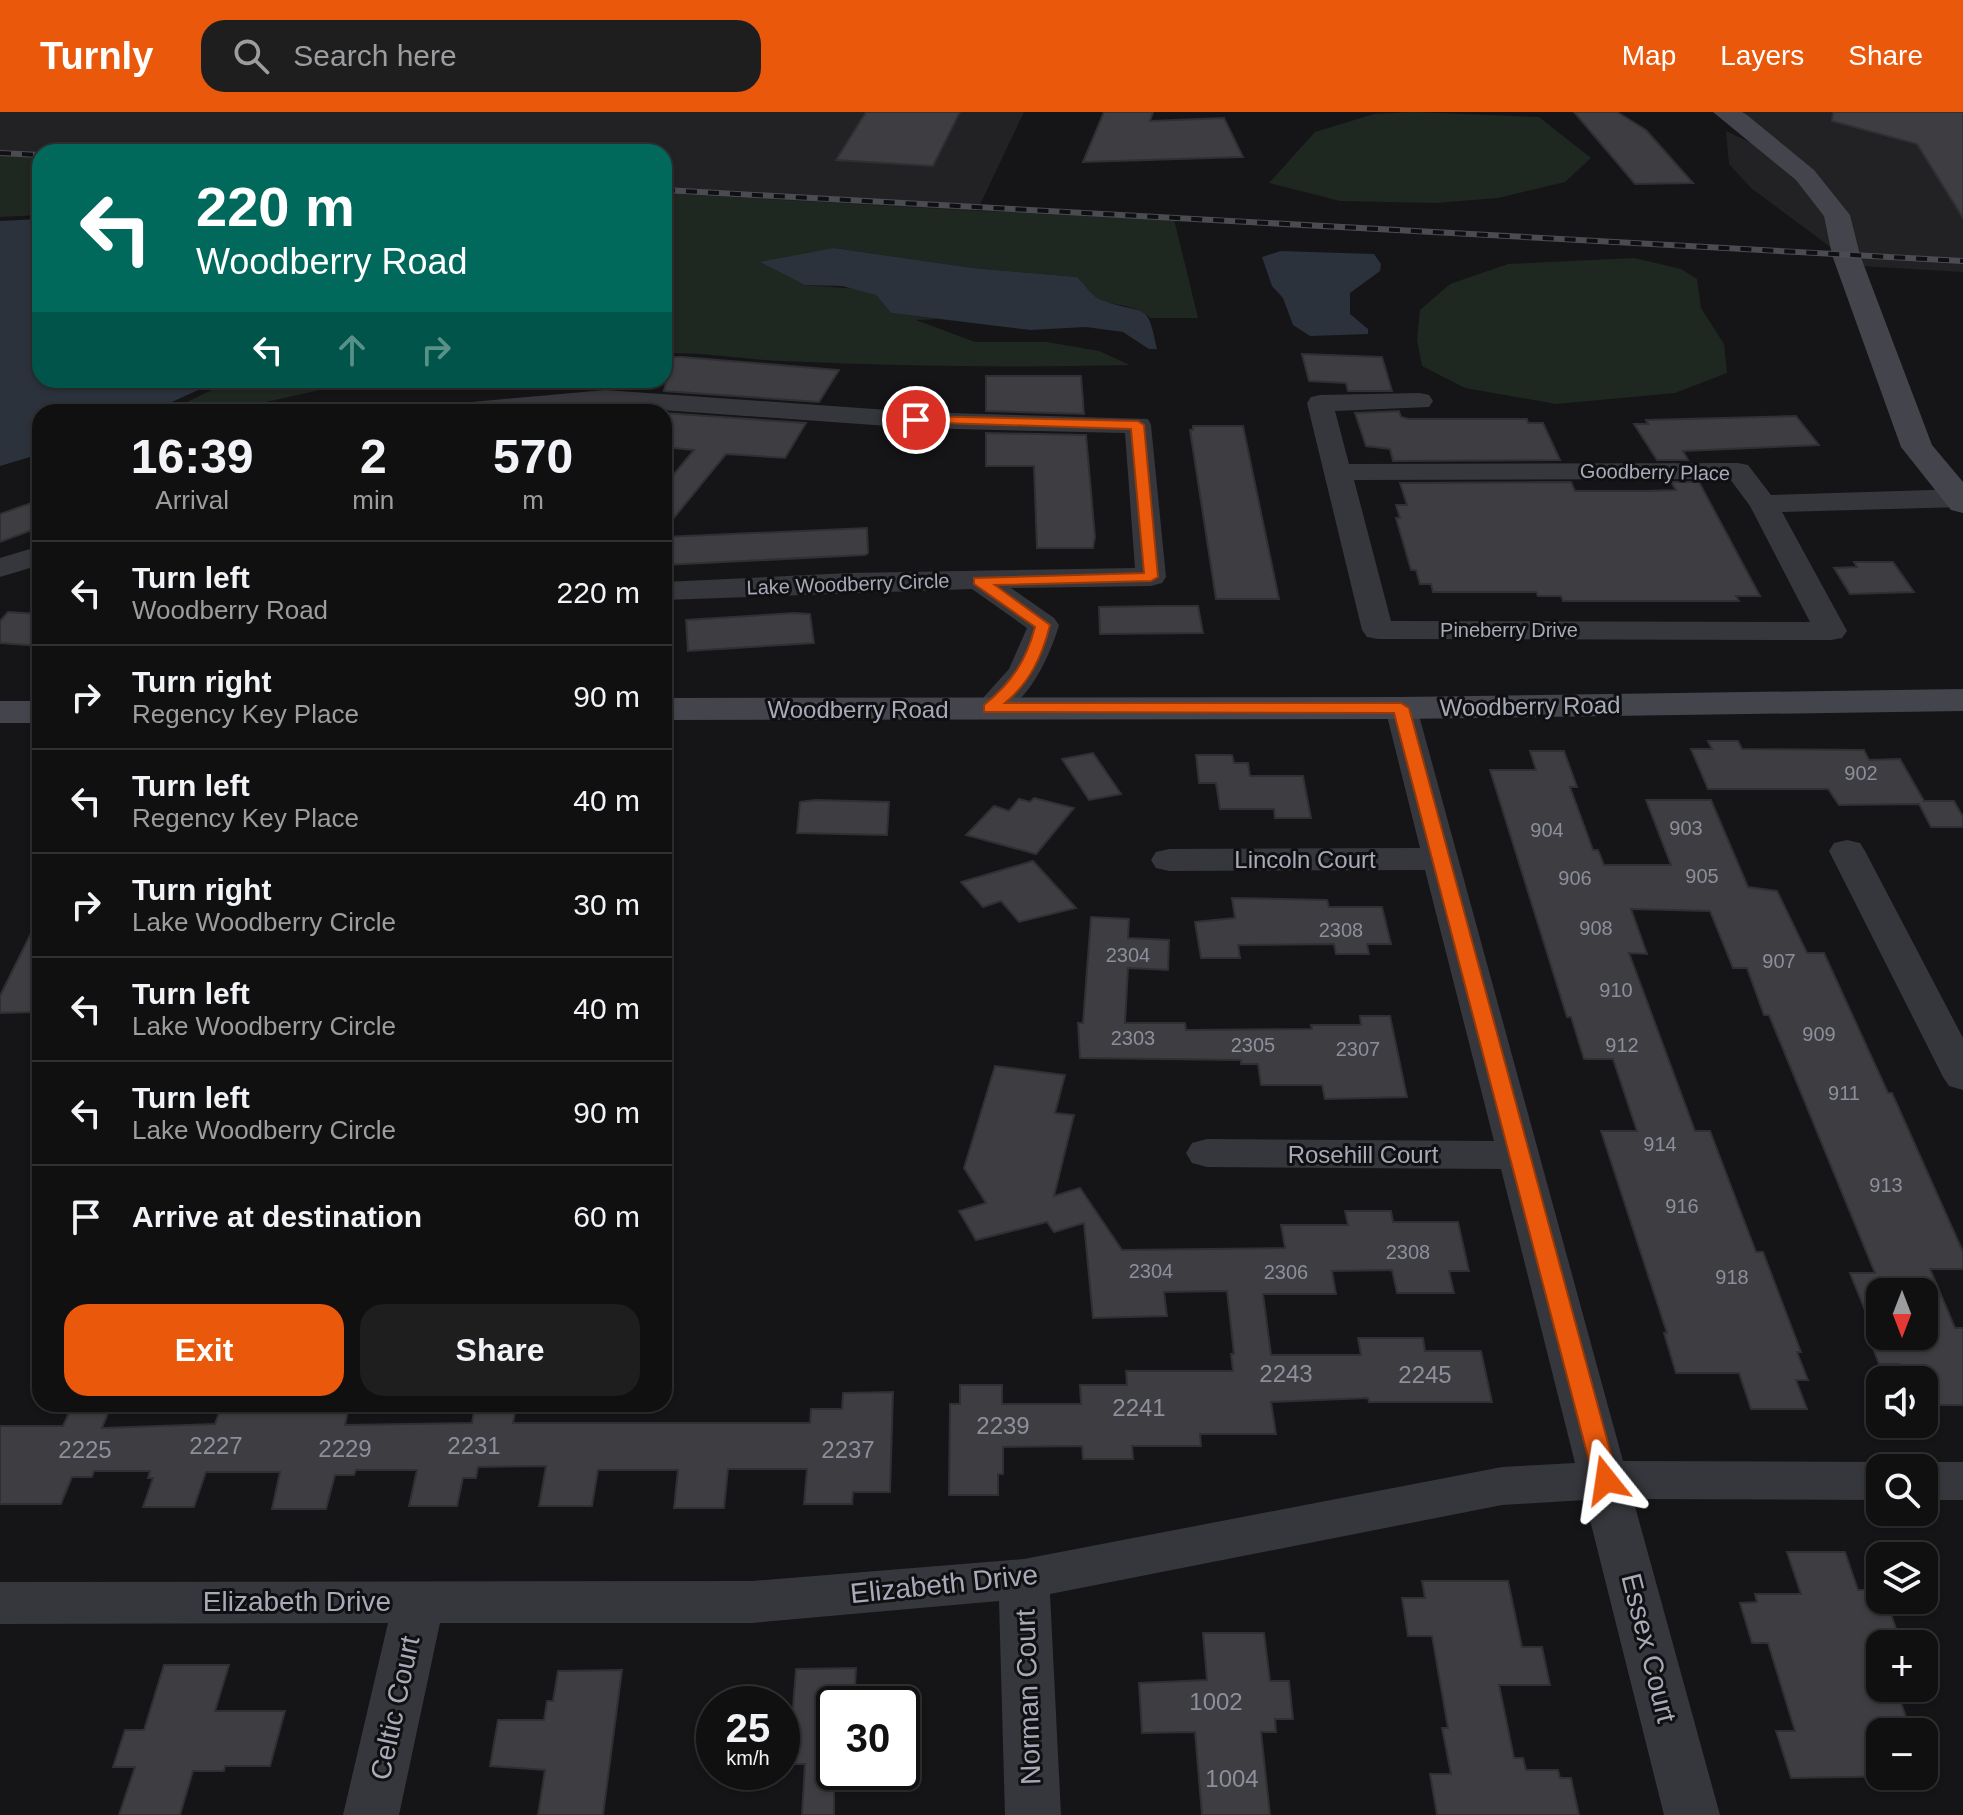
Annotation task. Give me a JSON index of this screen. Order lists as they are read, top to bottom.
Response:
{
  "streets": {
    "street": [
      "Goodberry Place",
      "Lake Woodberry Circle",
      "Pineberry Drive",
      "Woodberry Road",
      "Lincoln Court",
      "Rosehill Court",
      "Elizabeth Drive",
      "Essex Court",
      "Norman Court",
      "Celtic Court"
    ]
  },
  "crossings": [
    ["Goodberry Place", "Pineberry Drive"],
    ["Woodberry Road", "Essex Court"],
    ["Lincoln Court", "Essex Court"],
    ["Rosehill Court", "Essex Court"],
    ["Elizabeth Drive", "Essex Court"],
    ["Elizabeth Drive", "Norman Court"],
    ["Elizabeth Drive", "Celtic Court"]
  ],
  "house_numbers": [
    "902",
    "903",
    "904",
    "905",
    "906",
    "908",
    "2308",
    "2304",
    "907",
    "910",
    "909",
    "2303",
    "2305",
    "912",
    "2307",
    "911",
    "914",
    "913",
    "916",
    "2308",
    "2304",
    "2306",
    "918",
    "2243",
    "2245",
    "2241",
    "2239",
    "2227",
    "2231",
    "2229",
    "2225",
    "2237",
    "1002",
    "1004"
  ],
  "north": "bottom",
  "page": {
    "header": "Turnly",
    "search": "Search here",
    "nav": ["Map", "Layers", "Share"],
    "turn": ["220 m", "Woodberry Road"],
    "eta": [
      "16:39",
      "Arrival",
      "2",
      "min",
      "570",
      "m"
    ],
    "list": [
      {
        "name": "Turn left",
        "note": "Woodberry Road",
        "value": "220 m"
      },
      {
        "name": "Turn right",
        "note": "Regency Key Place",
        "value": "90 m"
      },
      {
        "name": "Turn left",
        "note": "Regency Key Place",
        "value": "40 m"
      },
      {
        "name": "Turn right",
        "note": "Lake Woodberry Circle",
        "value": "30 m"
      },
      {
        "name": "Turn left",
        "note": "Lake Woodberry Circle",
        "value": "40 m"
      },
      {
        "name": "Turn left",
        "note": "Lake Woodberry Circle",
        "value": "90 m"
      },
      {
        "name": "Arrive at destination",
        "value": "60 m"
      }
    ],
    "map_buttons": ["+", "−"],
    "buttons": ["Exit", "Share"],
    "speed": "25 km/h",
    "limit": "30"
  }
}
